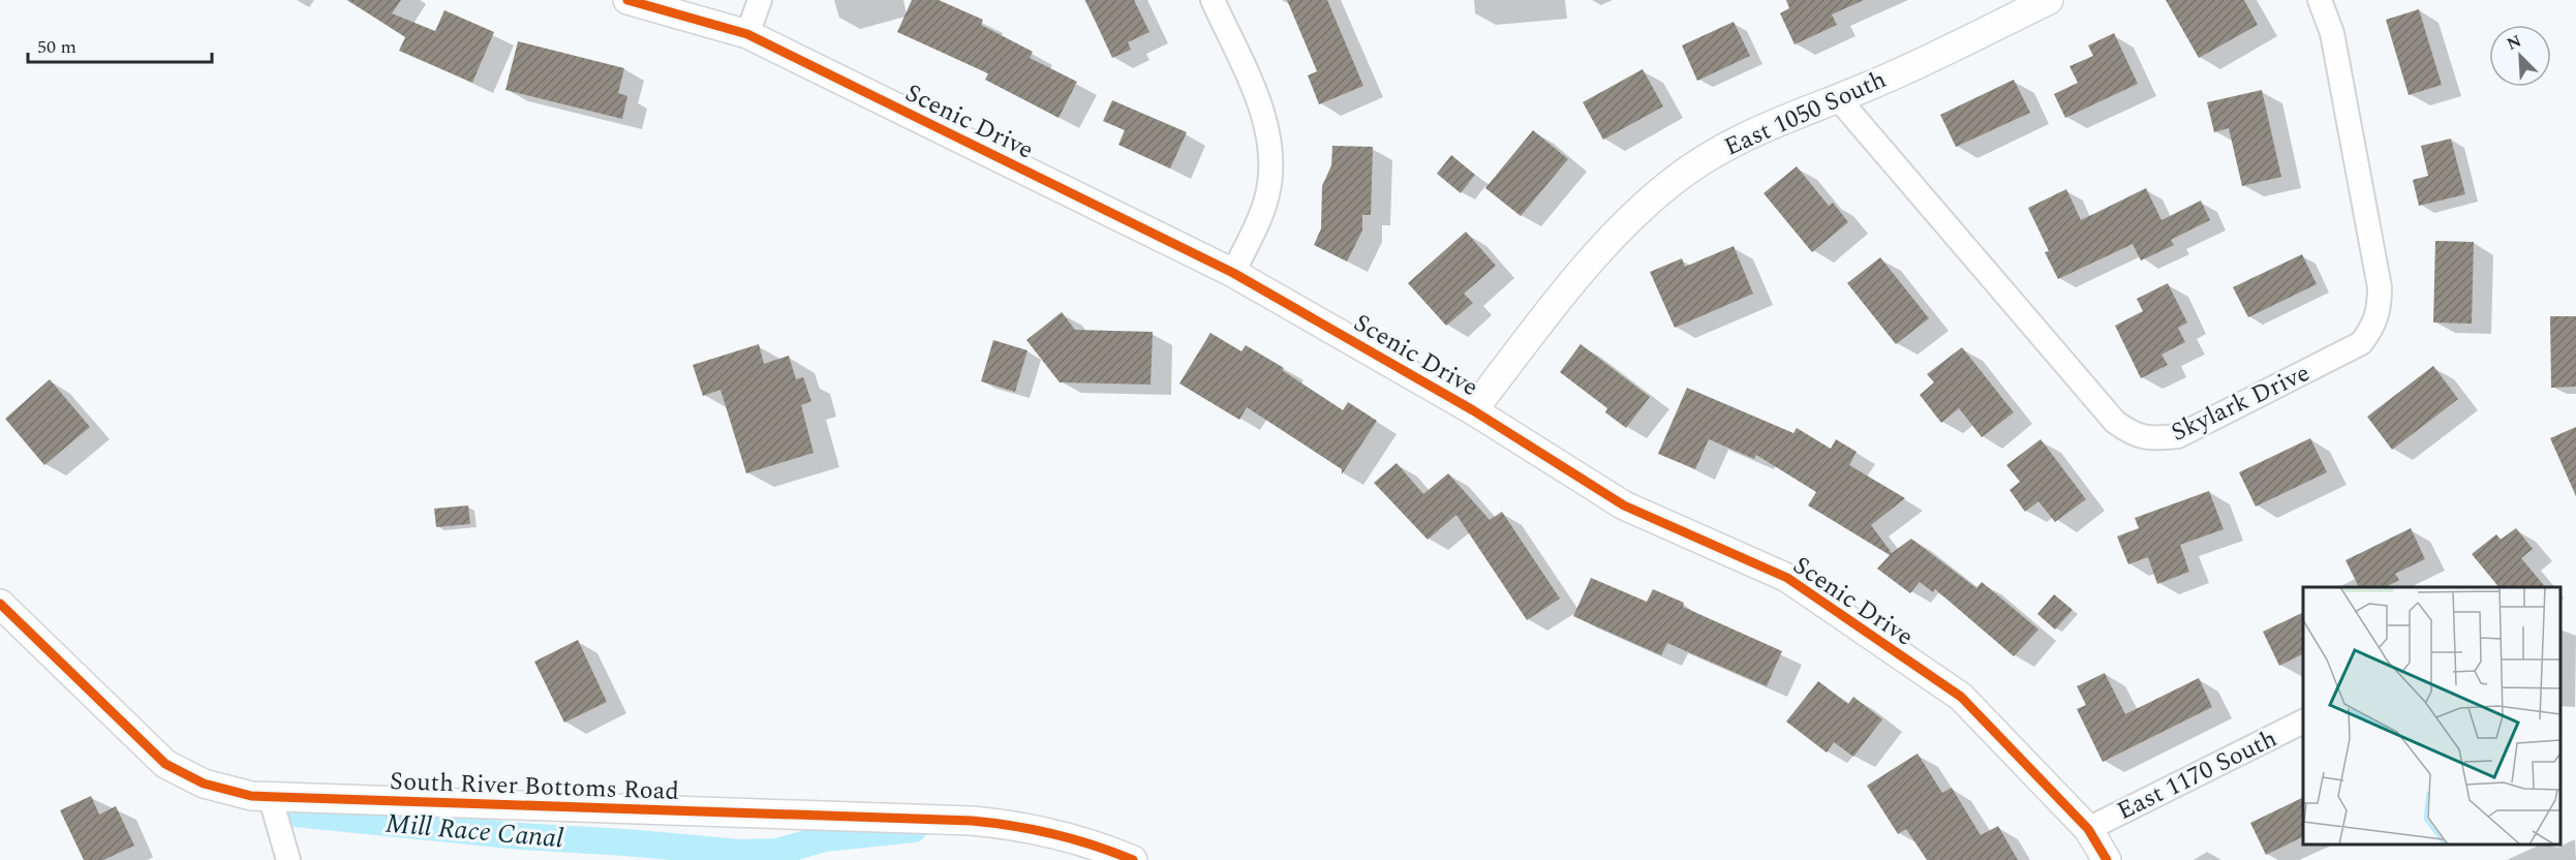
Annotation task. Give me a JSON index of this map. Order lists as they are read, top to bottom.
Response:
{
  "streets": {
    "street": [
      "East 1050 South",
      "Scenic Drive",
      "Skylark Drive",
      "East 1170 South",
      "South River Bottoms Road"
    ]
  },
  "crossings": [
    ["East 1050 South", "Scenic Drive"],
    ["East 1050 South", "Skylark Drive"],
    ["Scenic Drive", "East 1170 South"]
  ],
  "water": ["Mill Race Canal"],
  "scale_bar": "50 m",
  "north": "top left"
}
